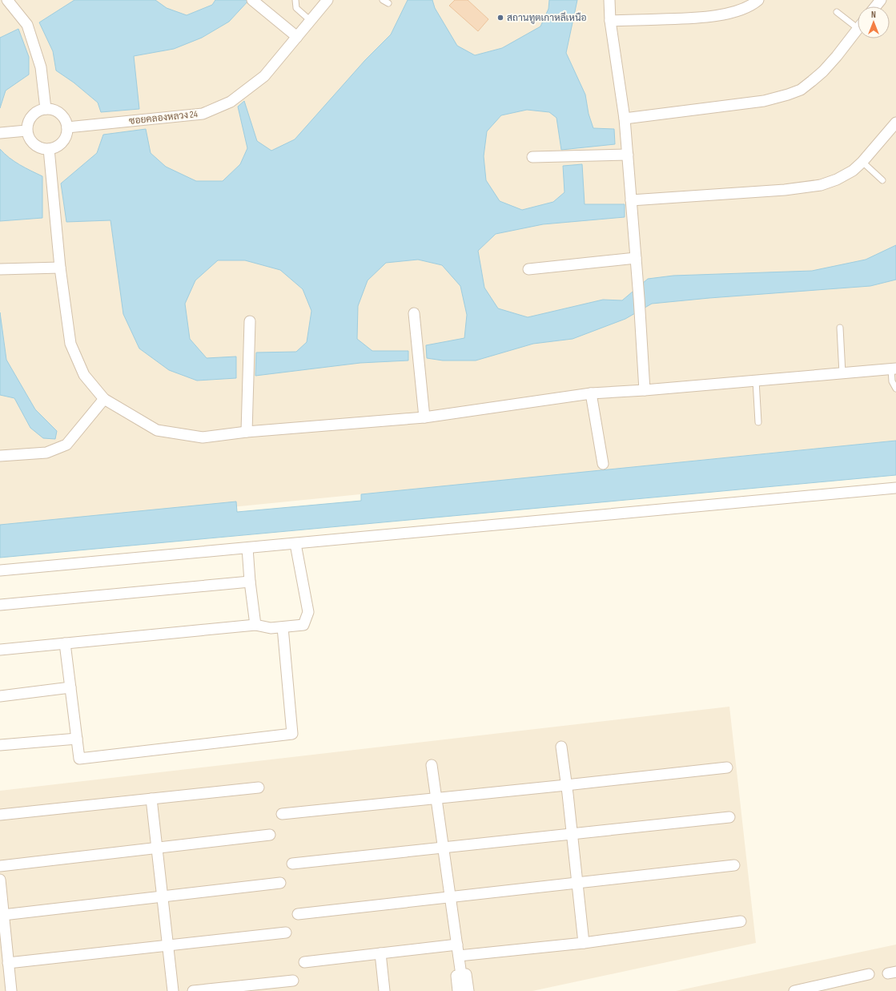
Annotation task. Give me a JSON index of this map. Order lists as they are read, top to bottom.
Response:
{
  "streets": {
    "street": ["ซอยคลองหลวง 24"]
  },
  "places": ["สถานทูตเกาหลีเหนือ"],
  "north": "top"
}
